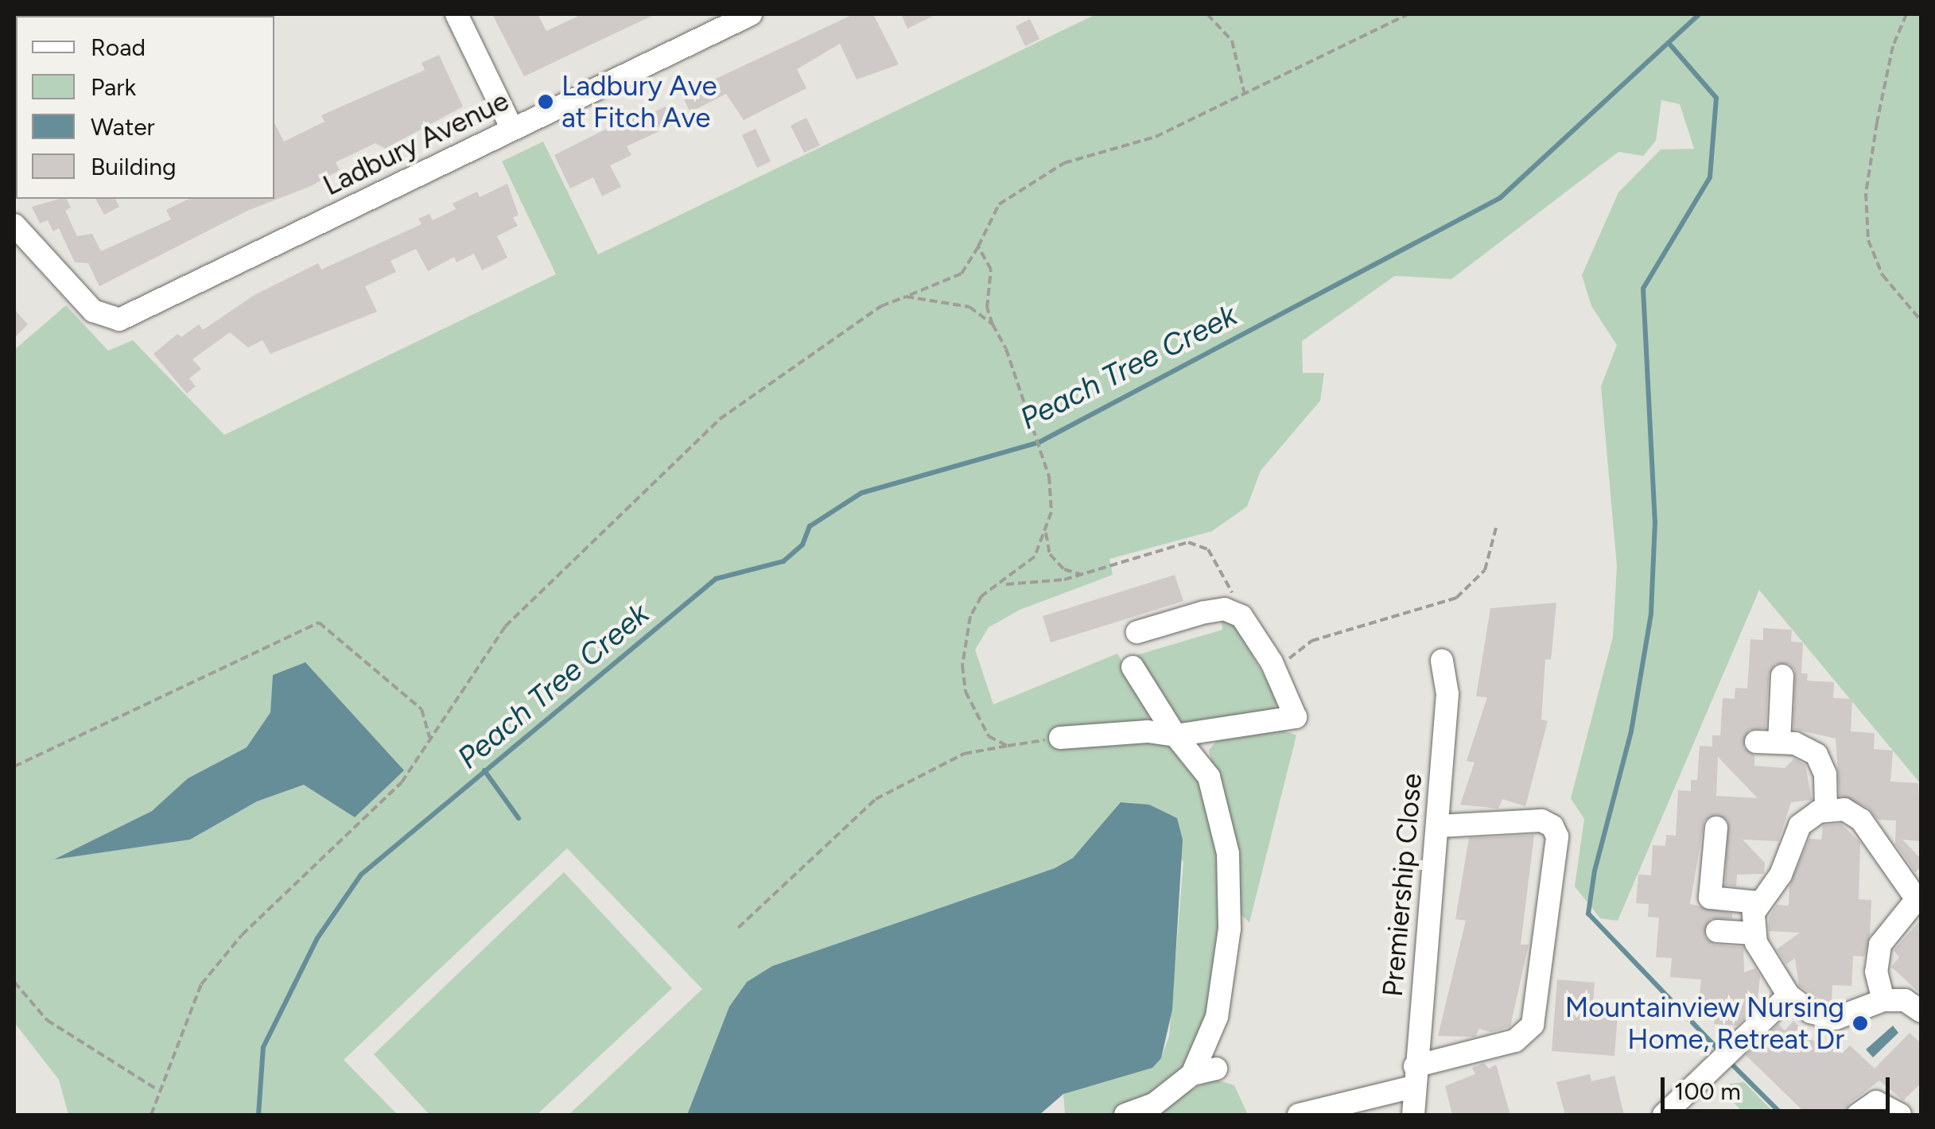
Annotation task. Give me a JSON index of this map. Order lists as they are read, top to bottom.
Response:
{
  "streets": {
    "street": ["Ladbury Avenue", "Premiership Close"]
  },
  "water": ["Peach Tree Creek"],
  "places": ["Ladbury Ave at Fitch Ave", "Mountainview Nursing Home, Retreat Dr"],
  "legend": [
    "Road",
    "Park",
    "Water",
    "Building"
  ],
  "scale_bar": "100 m"
}
